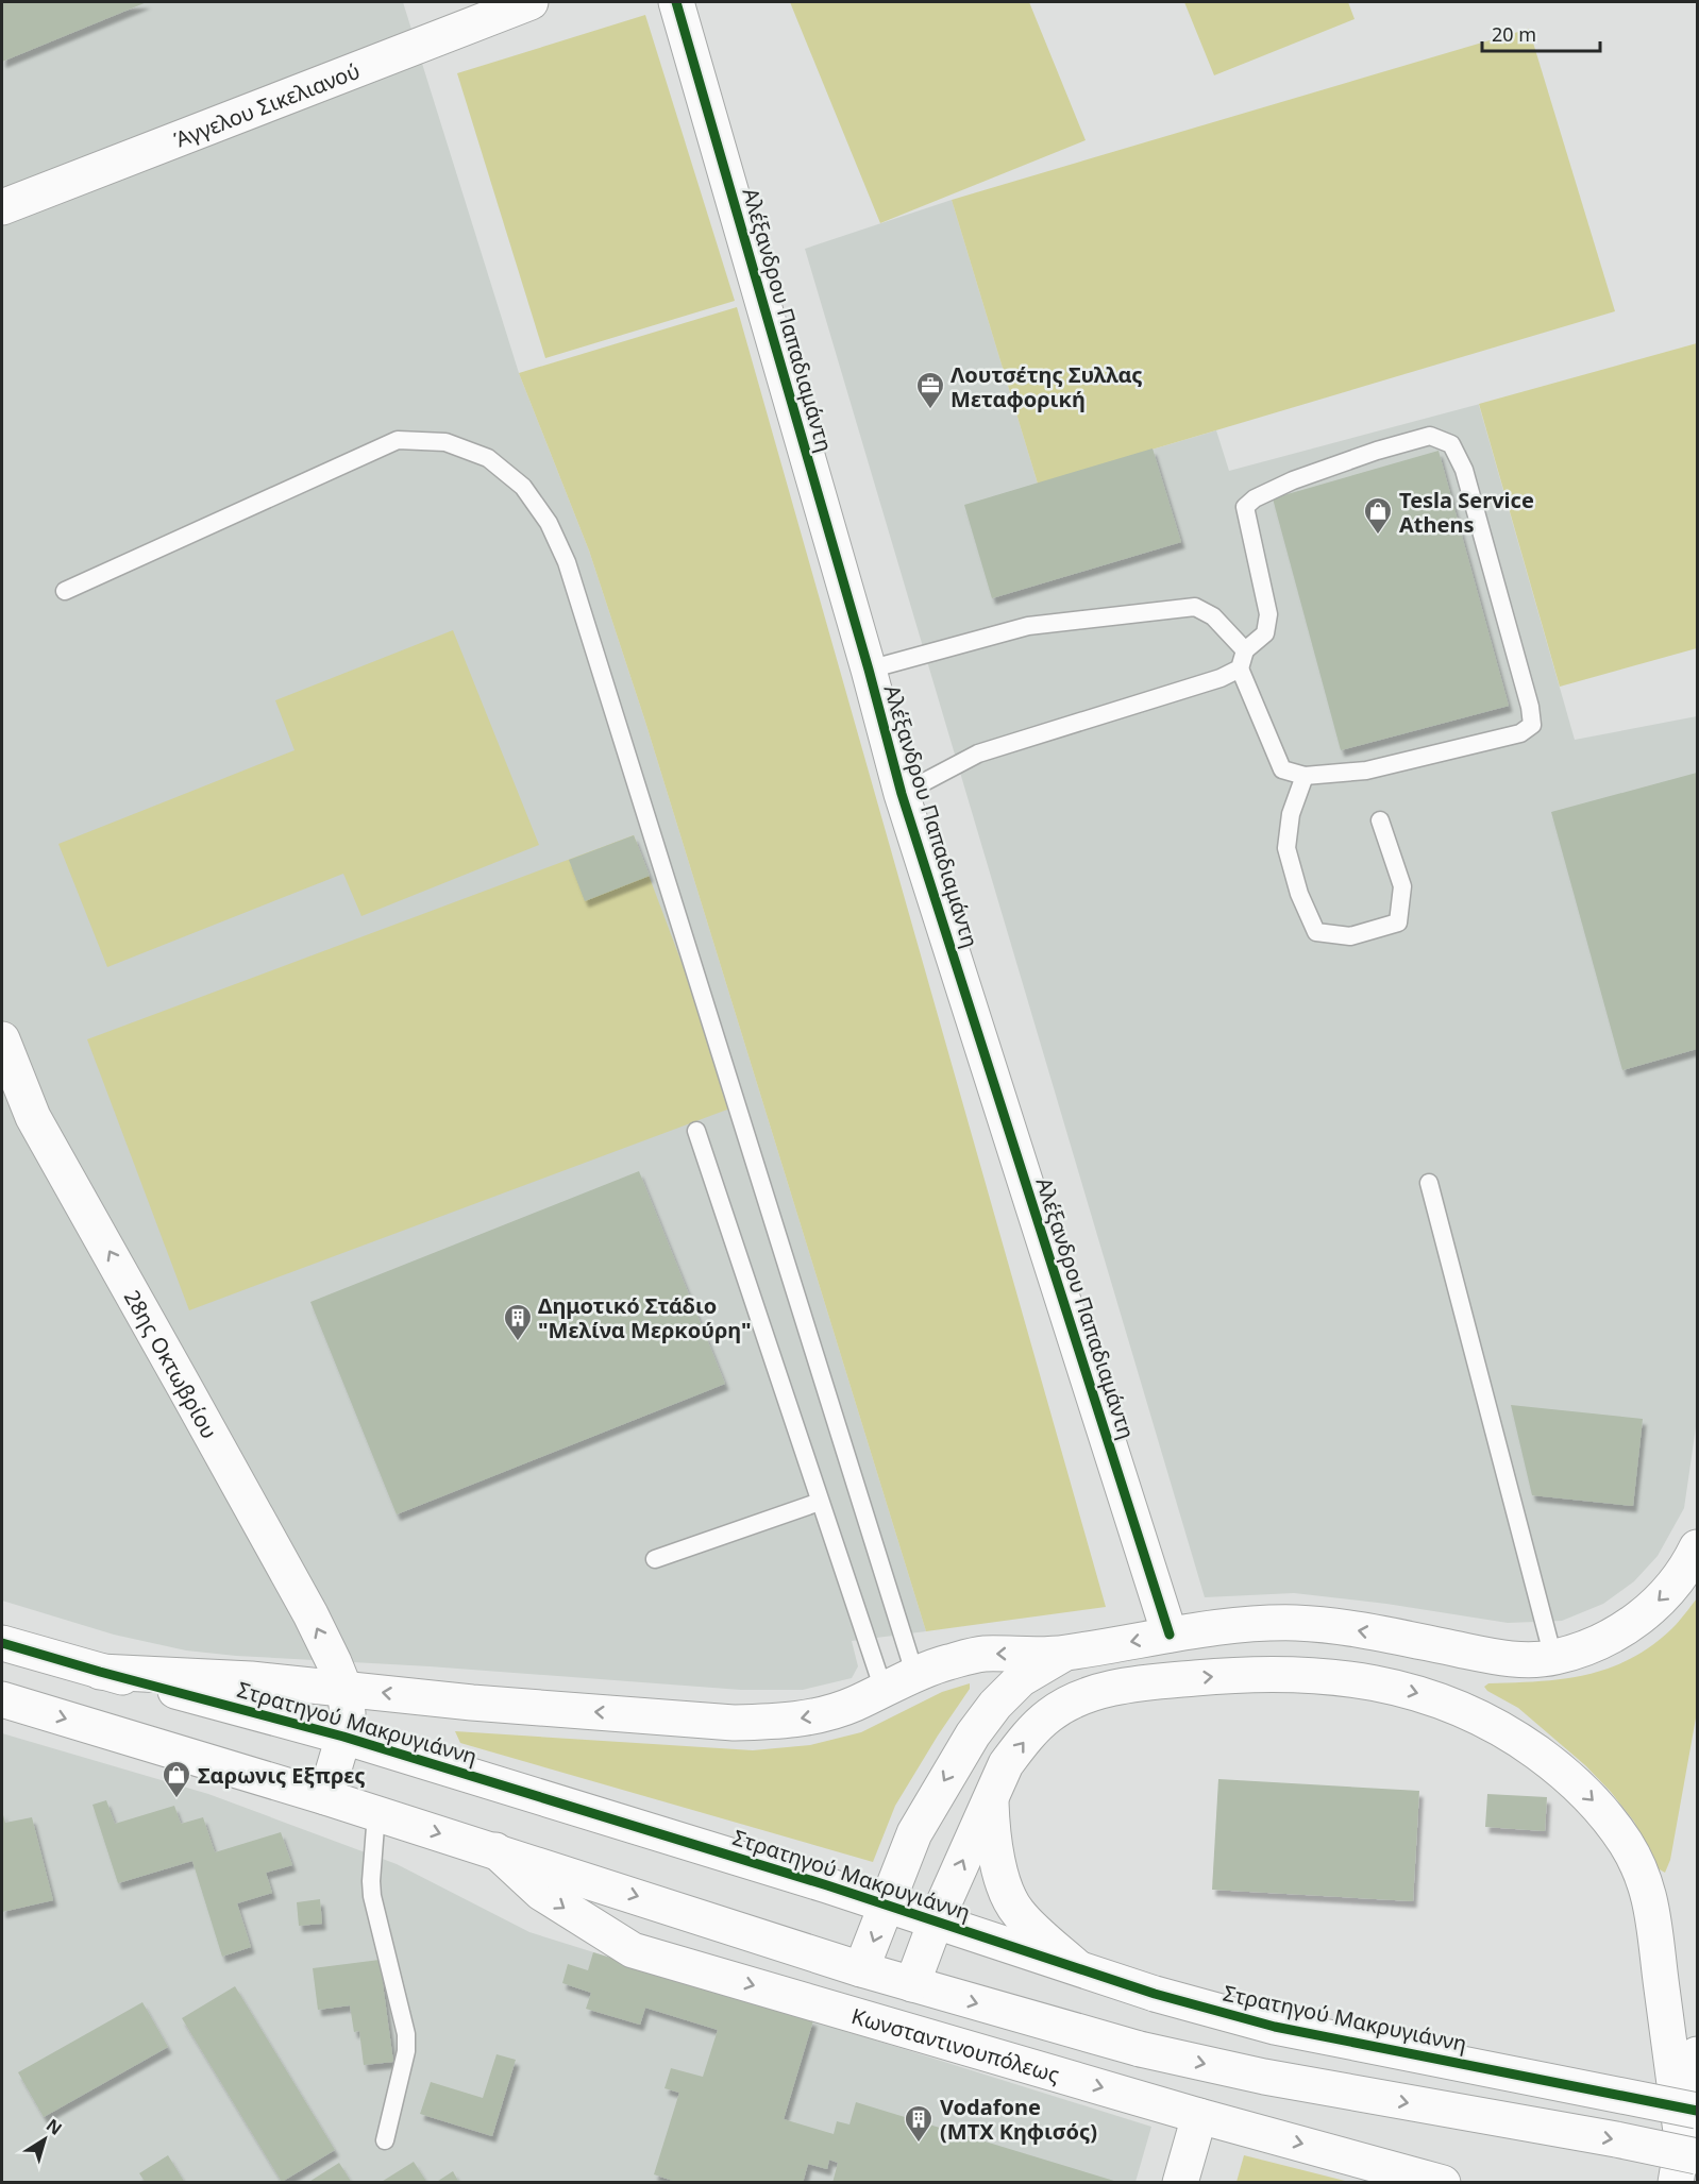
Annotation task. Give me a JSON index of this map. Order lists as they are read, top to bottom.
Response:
{
  "streets": {
    "main road": [
      "Άγγελου Σικελιανού",
      "Αλέξανδρου Παπαδιαμάντη",
      "28ης Οκτωβρίου",
      "Στρατηγού Μακρυγιάννη",
      "Κωνσταντινουπόλεως"
    ]
  },
  "crossings": [
    ["28ης Οκτωβρίου", "Στρατηγού Μακρυγιάννη"]
  ],
  "one_way": ["28ης Οκτωβρίου"],
  "places": {
    "office": ["Λουτσέτης Συλλας Μεταφορική"],
    "shop": ["Tesla Service Athens", "Σαρωνις Εξπρες"],
    "building": ["Δημοτικό Στάδιο \"Μελίνα Μερκούρη\"", "Vodafone (MTX Κηφισός)"]
  },
  "scale_bar": "20 m",
  "north": "top right"
}
